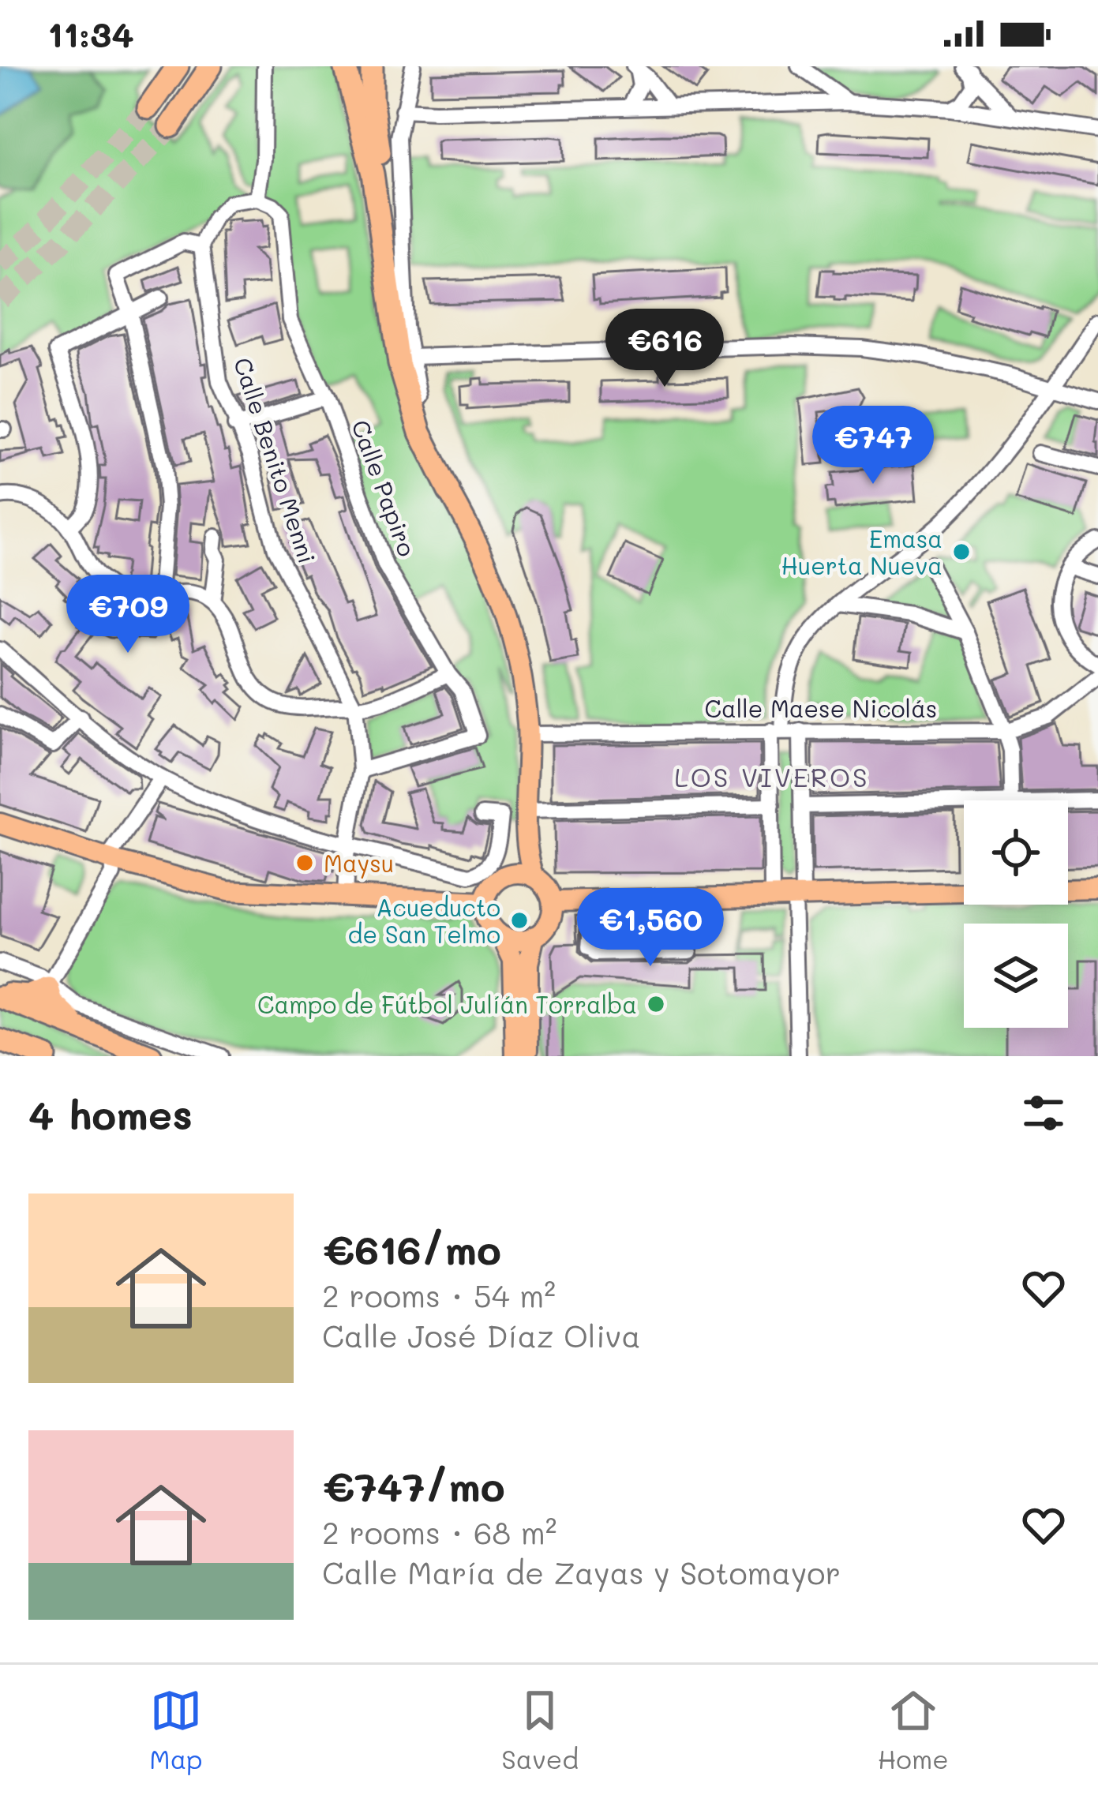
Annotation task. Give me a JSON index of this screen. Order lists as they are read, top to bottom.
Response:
{
  "streets": {
    "street": ["Calle Benito Menni", "Calle Papiro", "Calle Maese Nicolás"]
  },
  "crossings": [
    ["Calle Benito Menni", "Calle Papiro"]
  ],
  "districts": ["LOS VIVEROS"],
  "places": [
    "Emasa Huerta Nueva",
    "Maysu",
    "Acueducto de San Telmo",
    "Campo de Fútbol Julíán Torralba"
  ],
  "page": {
    "status": "11:34",
    "price": [
      "€616",
      "€747",
      "€709",
      "€1,560"
    ],
    "heading": "4 homes",
    "list": [
      {
        "name": "€616/mo",
        "note": "2 rooms · 54 m² · Calle José Díaz Oliva"
      },
      {
        "name": "€747/mo",
        "note": "2 rooms · 68 m² · Calle María de Zayas y Sotomayor"
      }
    ],
    "tabs": ["Map", "Saved", "Home"]
  }
}
